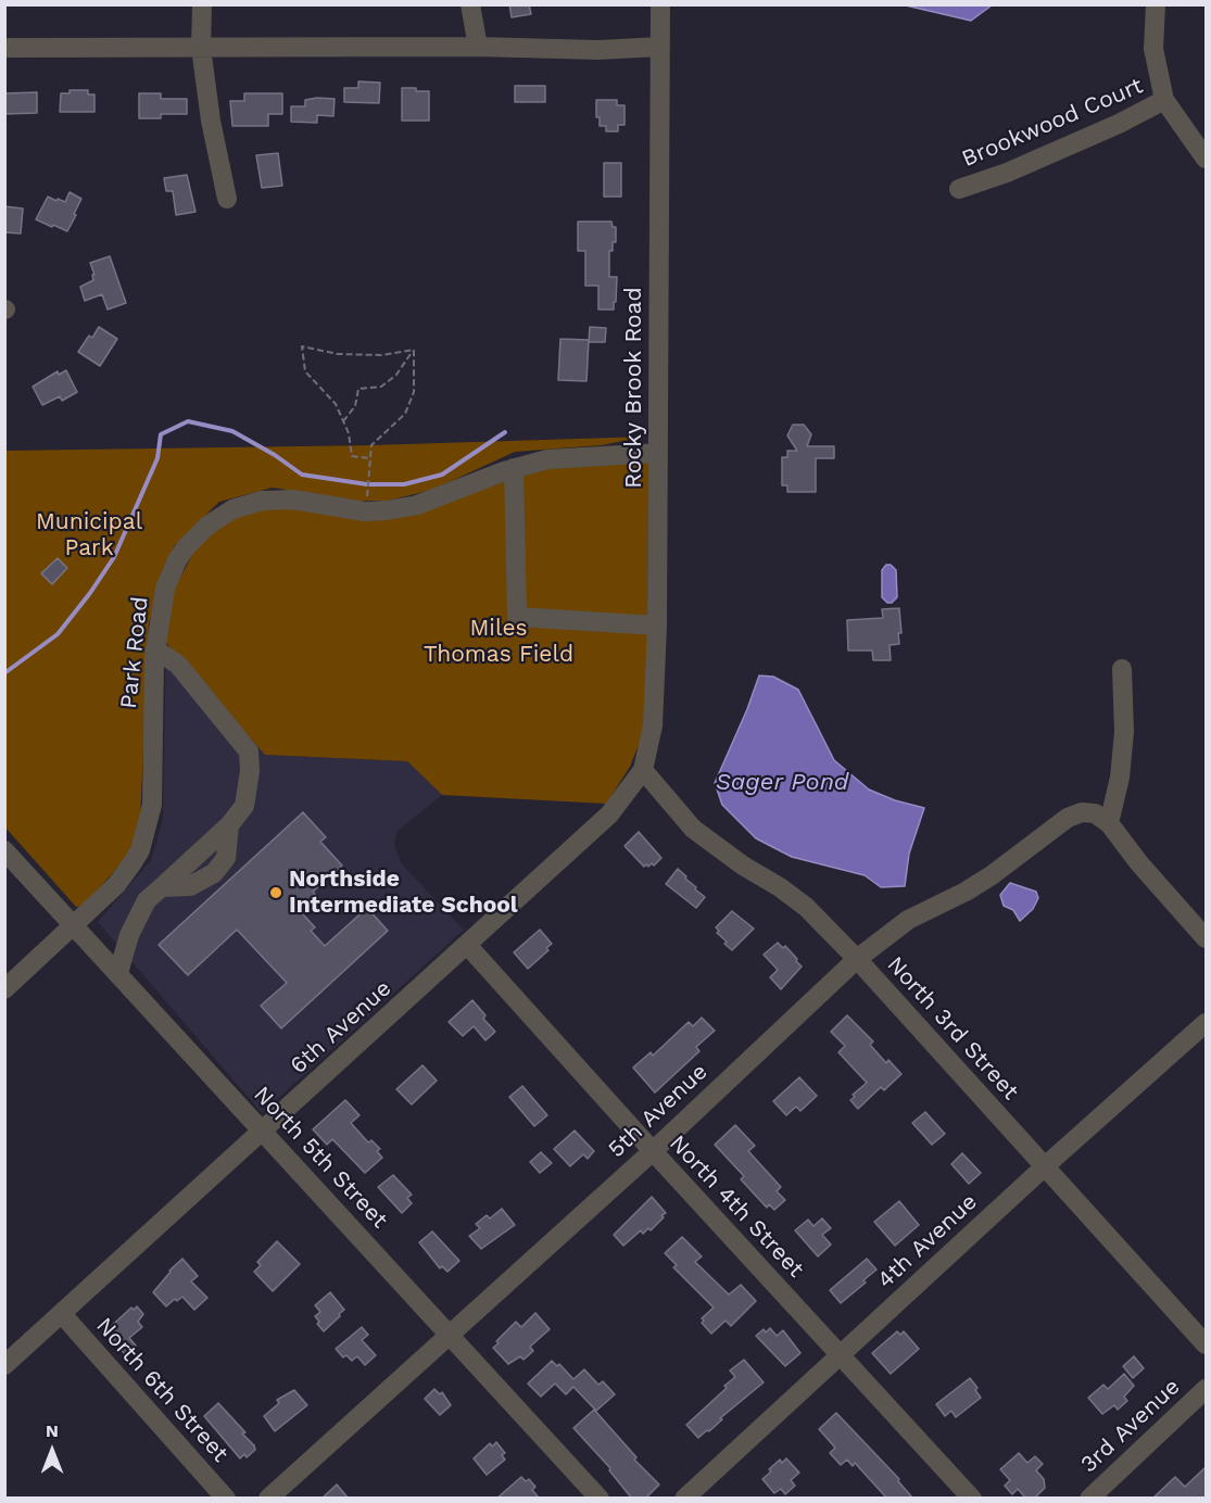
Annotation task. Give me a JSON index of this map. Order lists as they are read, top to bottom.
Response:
{
  "streets": {
    "street": [
      "Brookwood Court",
      "Rocky Brook Road",
      "Park Road",
      "6th Avenue",
      "North 3rd Street",
      "5th Avenue",
      "North 5th Street",
      "North 4th Street",
      "4th Avenue",
      "North 6th Street",
      "3rd Avenue"
    ]
  },
  "crossings": [
    ["Rocky Brook Road", "Park Road"],
    ["Rocky Brook Road", "6th Avenue"],
    ["Rocky Brook Road", "North 3rd Street"],
    ["Park Road", "North 5th Street"],
    ["6th Avenue", "North 3rd Street"],
    ["6th Avenue", "North 5th Street"],
    ["6th Avenue", "North 4th Street"],
    ["6th Avenue", "North 6th Street"],
    ["North 3rd Street", "5th Avenue"],
    ["North 3rd Street", "4th Avenue"],
    ["5th Avenue", "North 5th Street"],
    ["5th Avenue", "North 4th Street"],
    ["North 4th Street", "4th Avenue"]
  ],
  "water": ["Sager Pond"],
  "parks": ["Municipal Park", "Miles Thomas Field"],
  "places": ["Northside Intermediate School"],
  "north": "top"
}
